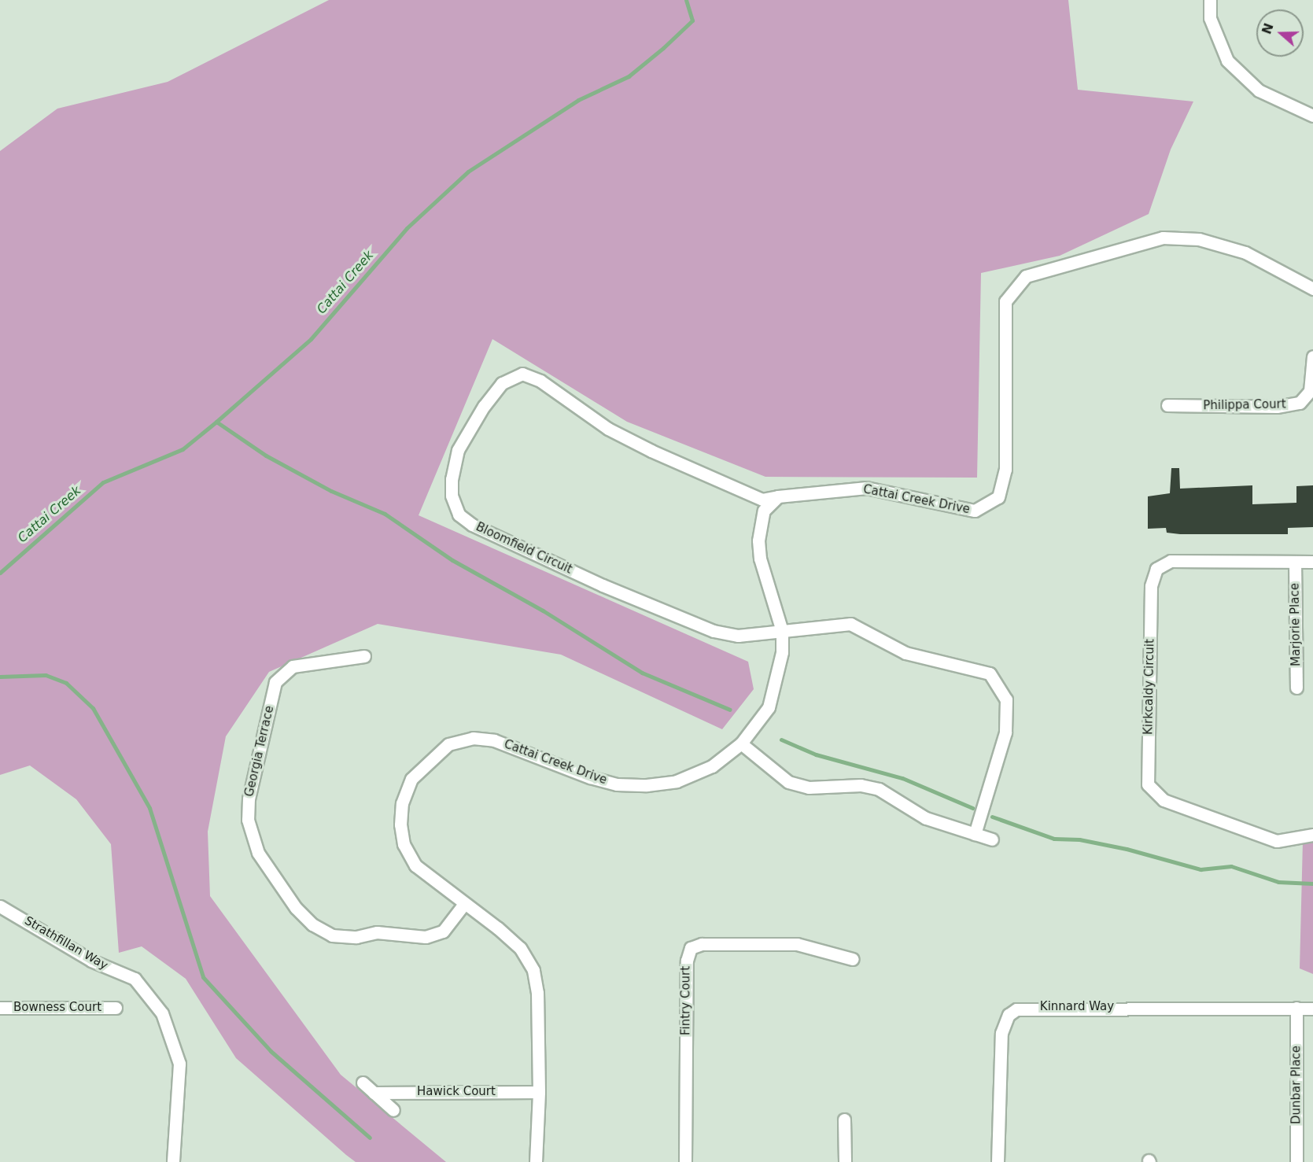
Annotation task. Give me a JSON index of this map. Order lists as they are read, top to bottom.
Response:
{
  "streets": {
    "street": [
      "Philippa Court",
      "Cattai Creek Drive",
      "Bloomfield Circuit",
      "Marjorie Place",
      "Kirkcaldy Circuit",
      "Georgia Terrace",
      "Strathfillan Way",
      "Fintry Court",
      "Kinnard Way",
      "Bowness Court",
      "Dunbar Place",
      "Hawick Court"
    ]
  },
  "crossings": [
    ["Cattai Creek Drive", "Bloomfield Circuit"],
    ["Cattai Creek Drive", "Georgia Terrace"],
    ["Cattai Creek Drive", "Hawick Court"],
    ["Marjorie Place", "Kirkcaldy Circuit"],
    ["Kinnard Way", "Dunbar Place"]
  ],
  "water": ["Cattai Creek"],
  "north": "left"
}
